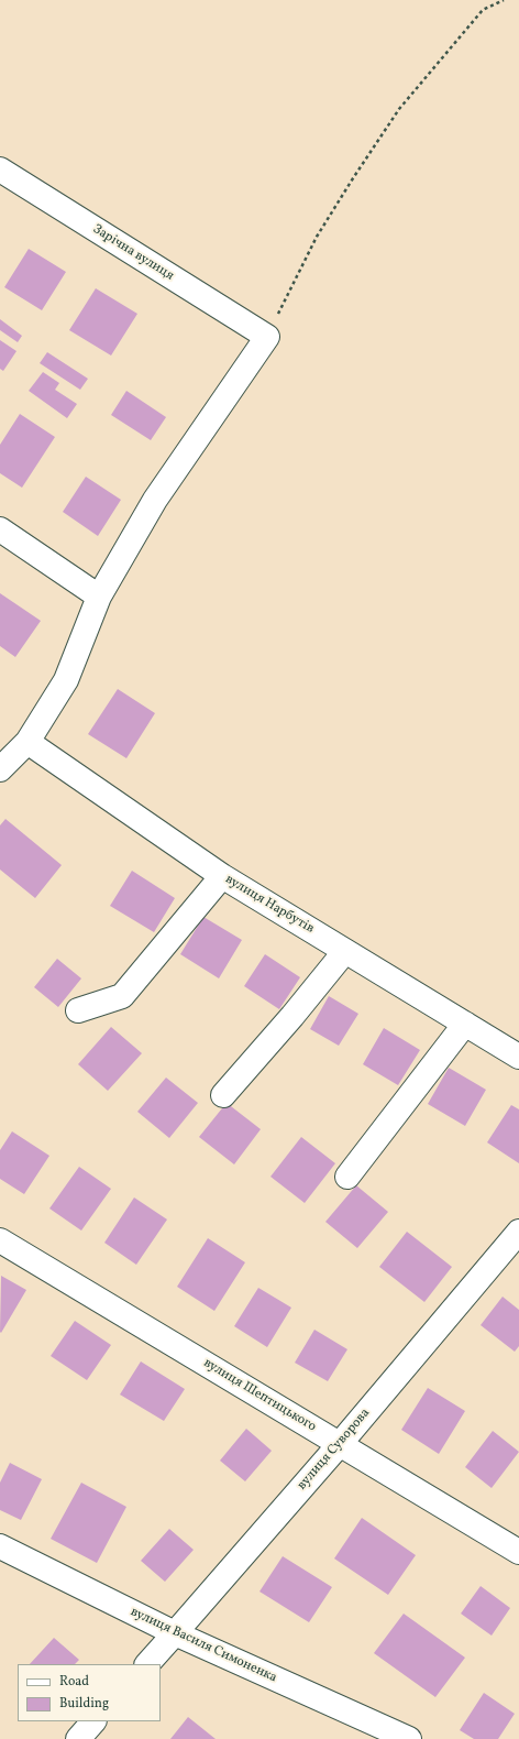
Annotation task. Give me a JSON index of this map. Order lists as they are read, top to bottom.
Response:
{
  "streets": {
    "street": [
      "Зарічна вулиця",
      "вулиця Нарбутів",
      "вулиця Шептицького",
      "вулиця Суворова",
      "вулиця Василя Симоненка"
    ]
  },
  "crossings": [
    ["вулиця Шептицького", "вулиця Суворова"],
    ["вулиця Суворова", "вулиця Василя Симоненка"]
  ],
  "legend": ["Road", "Building"]
}
